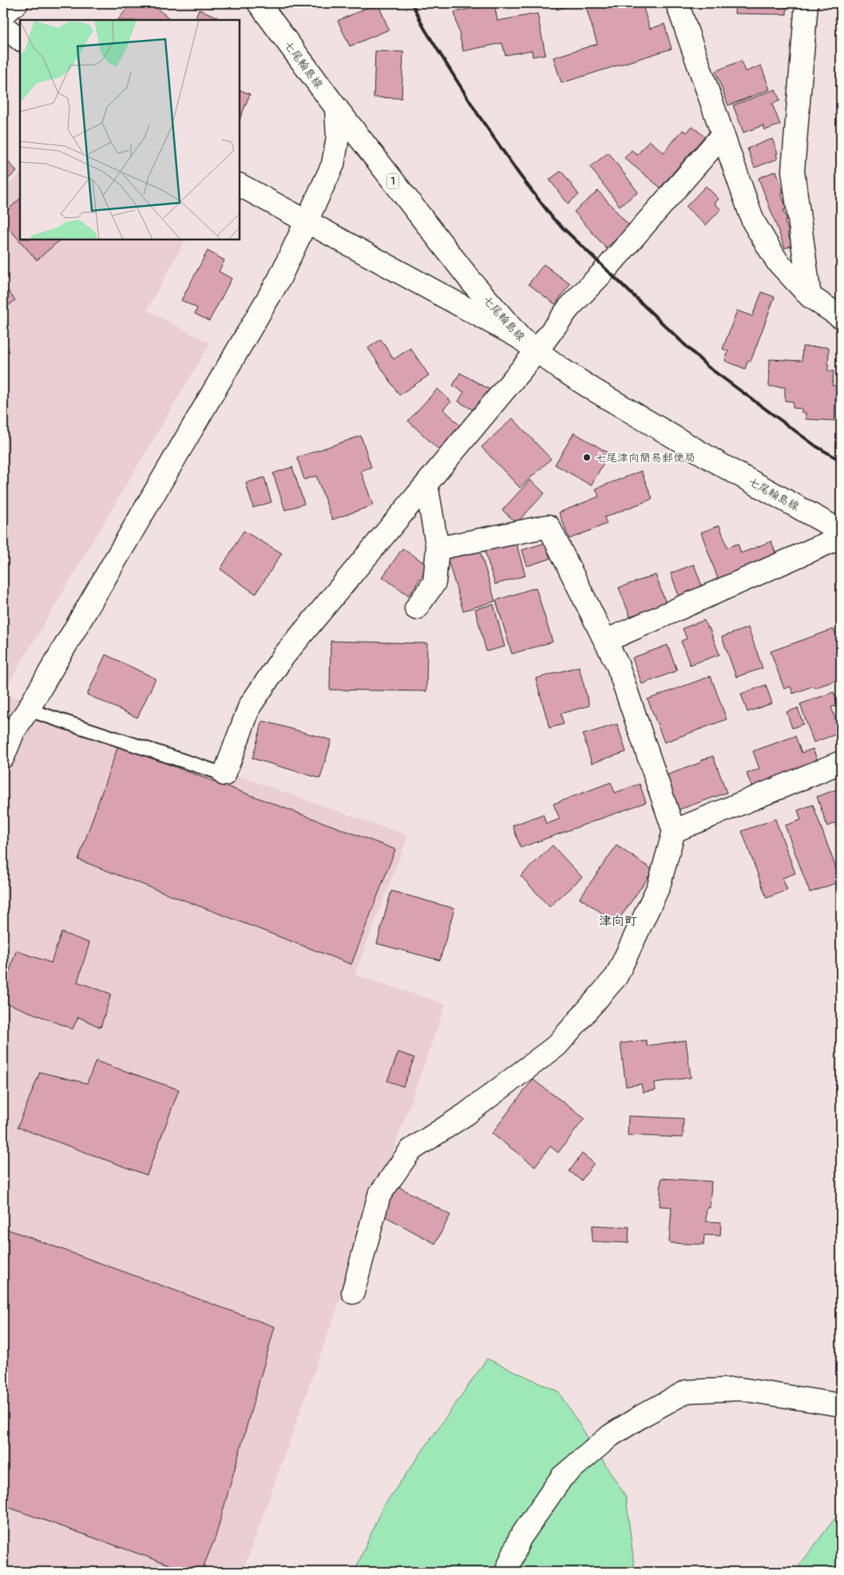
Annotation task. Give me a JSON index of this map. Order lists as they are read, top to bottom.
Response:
{
  "streets": {
    "street": ["七尾輪島線", "1"]
  },
  "districts": ["津向町"],
  "places": ["七尾津向簡易郵便局"]
}
